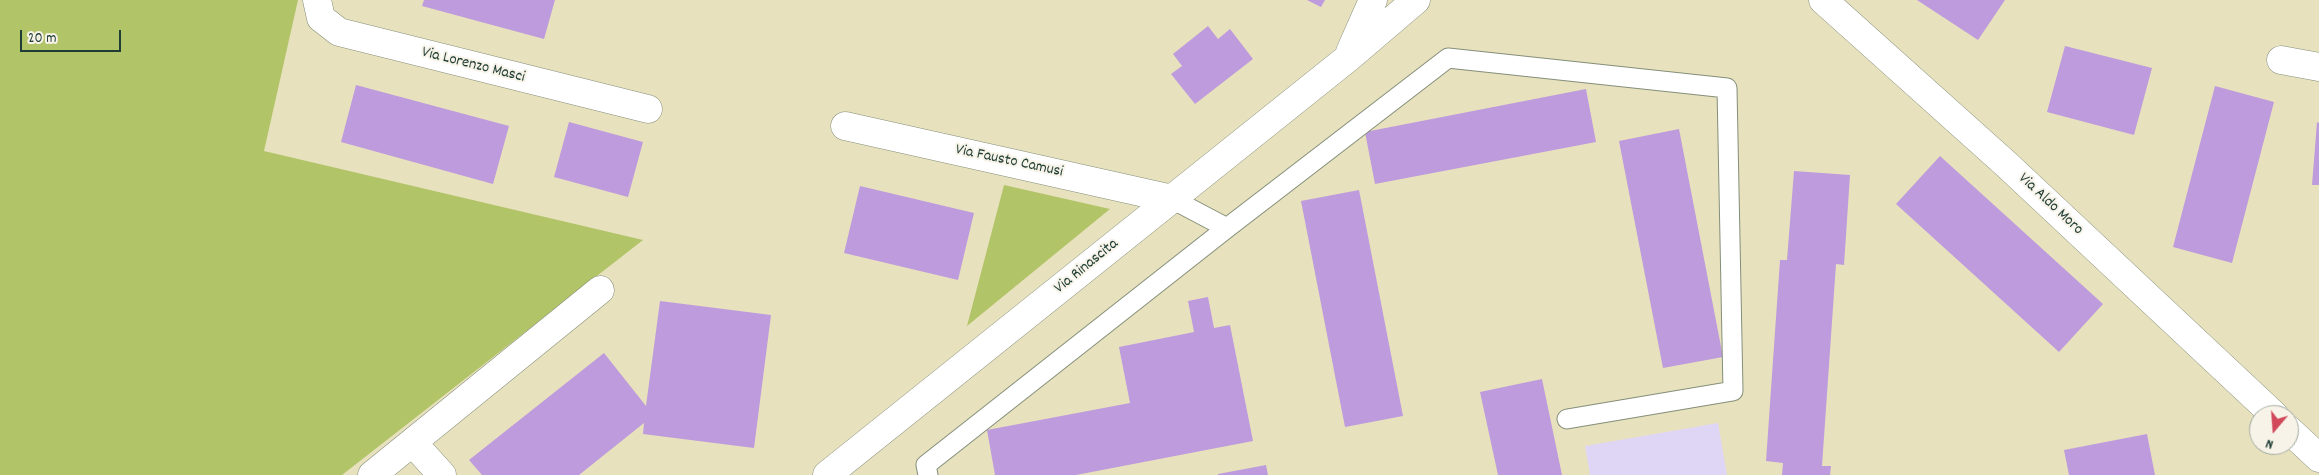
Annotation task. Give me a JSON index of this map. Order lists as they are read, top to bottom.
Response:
{
  "streets": {
    "street": [
      "Via Lorenzo Masci",
      "Via Fausto Camusi",
      "Via Aldo Moro",
      "Via Rinascita"
    ]
  },
  "crossings": [
    ["Via Fausto Camusi", "Via Rinascita"]
  ],
  "scale_bar": "20 m",
  "north": "bottom"
}
